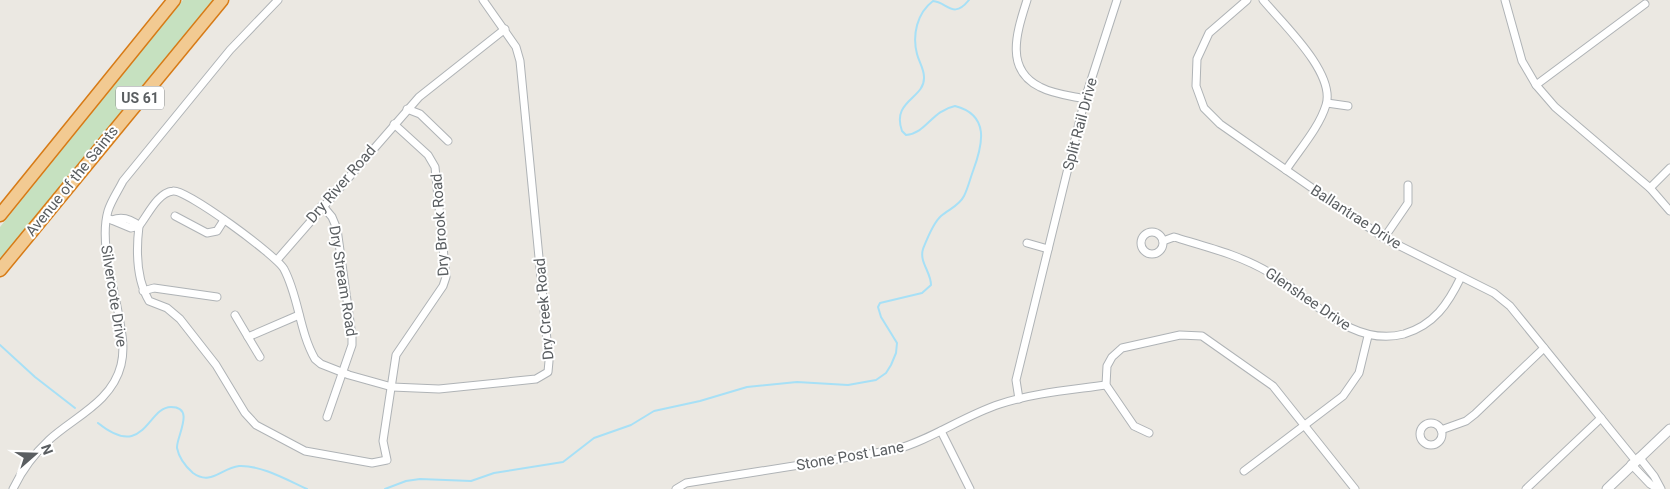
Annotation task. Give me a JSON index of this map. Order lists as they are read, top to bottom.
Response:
{
  "streets": {
    "highway": ["US 61", "Avenue of the Saints"],
    "street": [
      "Split Rail Drive",
      "Dry River Road",
      "Ballantrae Drive",
      "Dry Brook Road",
      "Dry Stream Road",
      "Silvercote Drive",
      "Glenshee Drive",
      "Dry Creek Road",
      "Stone Post Lane"
    ]
  },
  "crossings": [
    ["Split Rail Drive", "Stone Post Lane"],
    ["Dry River Road", "Dry Brook Road"],
    ["Dry River Road", "Dry Stream Road"],
    ["Dry River Road", "Dry Creek Road"],
    ["Ballantrae Drive", "Glenshee Drive"],
    ["Dry Brook Road", "Dry Creek Road"],
    ["Dry Stream Road", "Dry Creek Road"]
  ],
  "north": "right"
}
